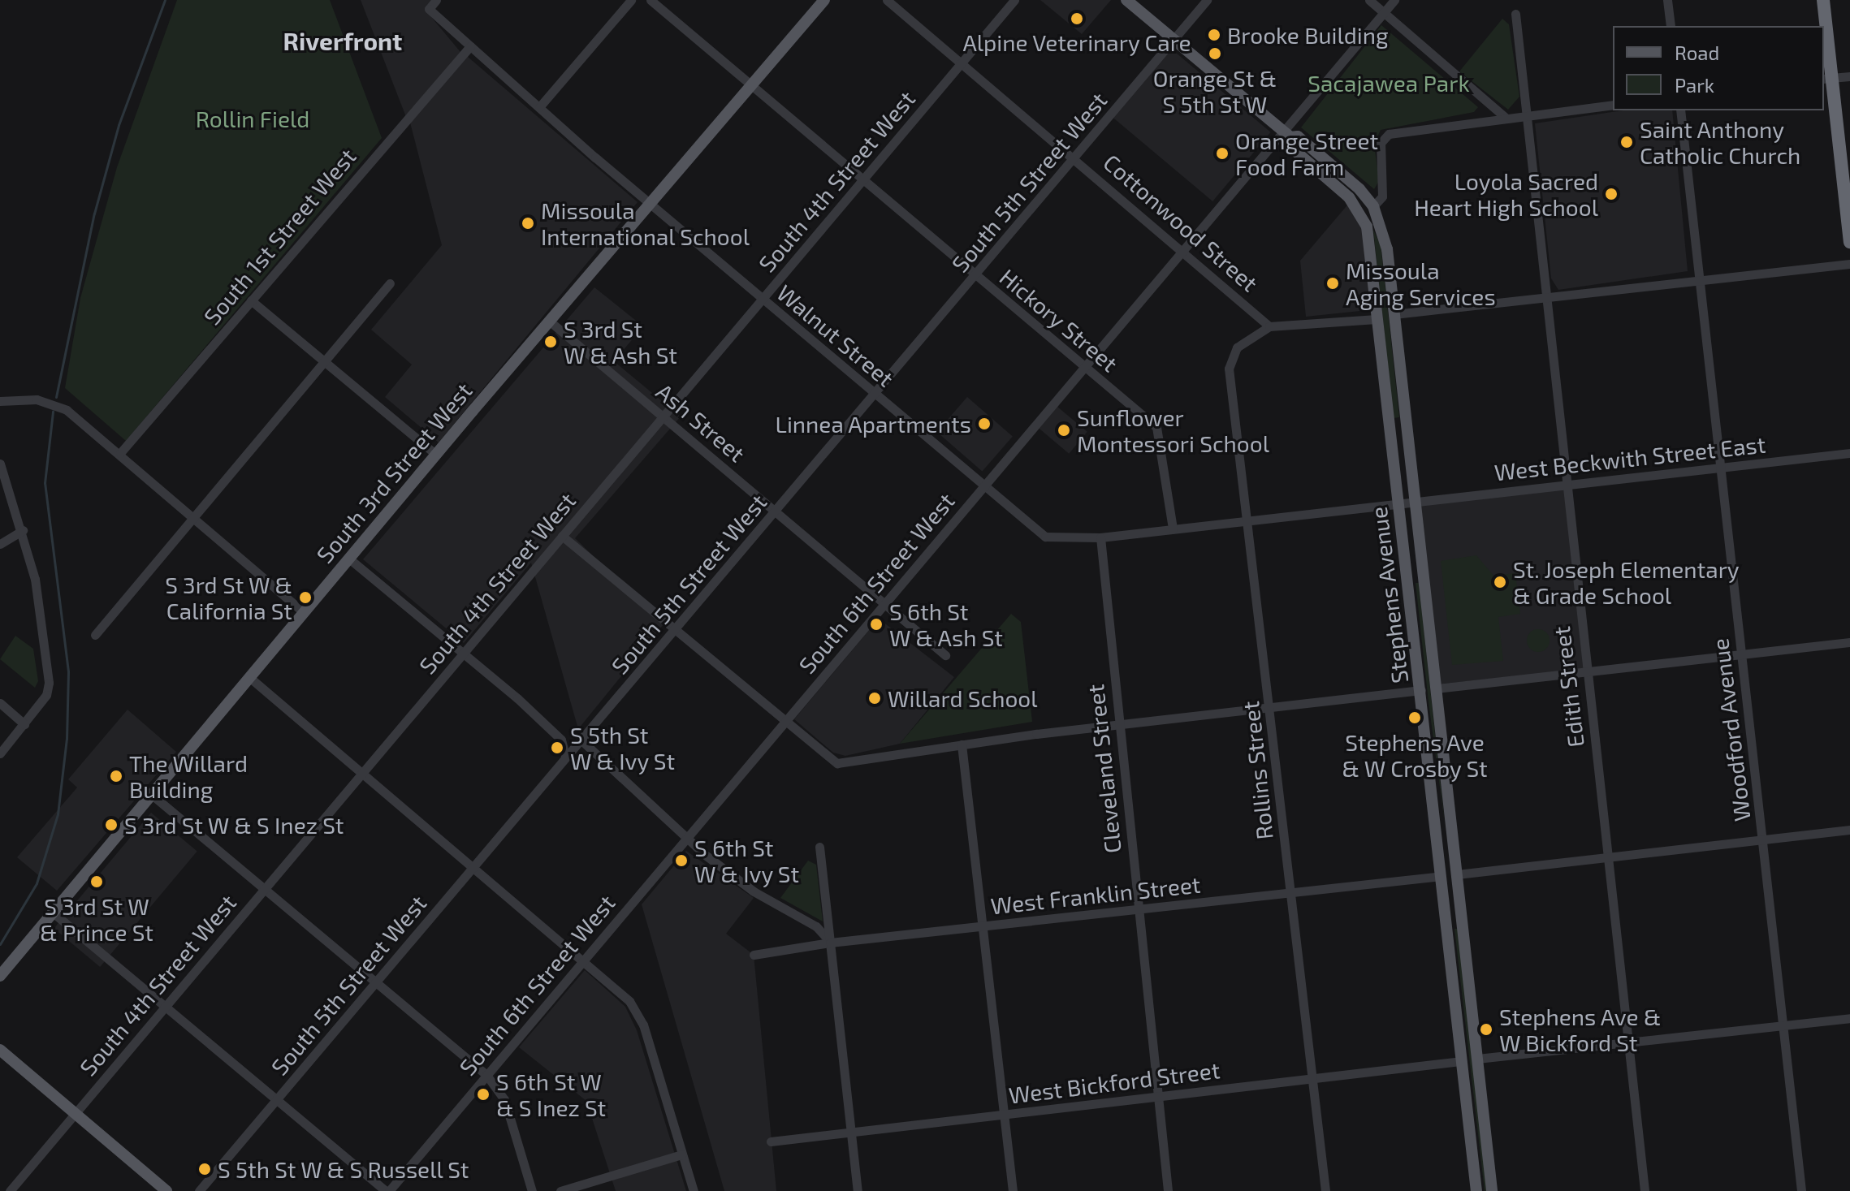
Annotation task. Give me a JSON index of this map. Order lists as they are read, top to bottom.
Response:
{
  "streets": {
    "main road": ["South 3rd Street West", "Stephens Avenue"],
    "street": [
      "South 4th Street West",
      "South 5th Street West",
      "Cottonwood Street",
      "South 1st Street West",
      "Hickory Street",
      "Walnut Street",
      "Ash Street",
      "West Beckwith Street East",
      "South 6th Street West",
      "Edith Street",
      "Woodford Avenue",
      "Cleveland Street",
      "Rollins Street",
      "West Franklin Street",
      "West Bickford Street"
    ]
  },
  "crossings": [
    ["South 4th Street West", "Cottonwood Street"],
    ["South 4th Street West", "Hickory Street"],
    ["South 4th Street West", "Walnut Street"],
    ["South 4th Street West", "Ash Street"],
    ["South 5th Street West", "Cottonwood Street"],
    ["South 5th Street West", "Hickory Street"],
    ["South 5th Street West", "Walnut Street"],
    ["South 5th Street West", "Ash Street"],
    ["Cottonwood Street", "South 6th Street West"],
    ["Cottonwood Street", "Rollins Street"],
    ["South 1st Street West", "Walnut Street"],
    ["Hickory Street", "Walnut Street"],
    ["Hickory Street", "West Beckwith Street East"],
    ["Hickory Street", "South 3rd Street West"],
    ["Hickory Street", "South 6th Street West"],
    ["Walnut Street", "West Beckwith Street East"],
    ["Walnut Street", "South 3rd Street West"],
    ["Walnut Street", "South 6th Street West"],
    ["Walnut Street", "Cleveland Street"],
    ["Ash Street", "South 3rd Street West"],
    ["Ash Street", "South 6th Street West"],
    ["West Beckwith Street East", "Stephens Avenue"],
    ["West Beckwith Street East", "Edith Street"],
    ["West Beckwith Street East", "Woodford Avenue"],
    ["West Beckwith Street East", "Rollins Street"],
    ["South 6th Street West", "Stephens Avenue"],
    ["Stephens Avenue", "West Franklin Street"],
    ["Stephens Avenue", "West Bickford Street"],
    ["Cleveland Street", "West Franklin Street"],
    ["Cleveland Street", "West Bickford Street"],
    ["Rollins Street", "West Franklin Street"],
    ["Rollins Street", "West Bickford Street"]
  ],
  "districts": ["Riverfront"],
  "parks": ["Sacajawea Park", "Rollin Field"],
  "places": [
    "Alpine Veterinary Care",
    "Brooke Building",
    "Orange St & S 5th St W",
    "Saint Anthony Catholic Church",
    "Orange Street Food Farm",
    "Loyola Sacred Heart High School",
    "Missoula International School",
    "Missoula Aging Services",
    "S 3rd St W & Ash St",
    "Linnea Apartments",
    "Sunflower Montessori School",
    "St. Joseph Elementary & Grade School",
    "S 3rd St W & California St",
    "S 6th St W & Ash St",
    "Willard School",
    "Stephens Ave & W Crosby St",
    "S 5th St W & Ivy St",
    "The Willard Building",
    "S 3rd St W & S Inez St",
    "S 6th St W & Ivy St",
    "S 3rd St W & Prince St",
    "Stephens Ave & W Bickford St",
    "S 6th St W & S Inez St",
    "S 5th St W & S Russell St"
  ],
  "legend": ["Road", "Park"]
}
